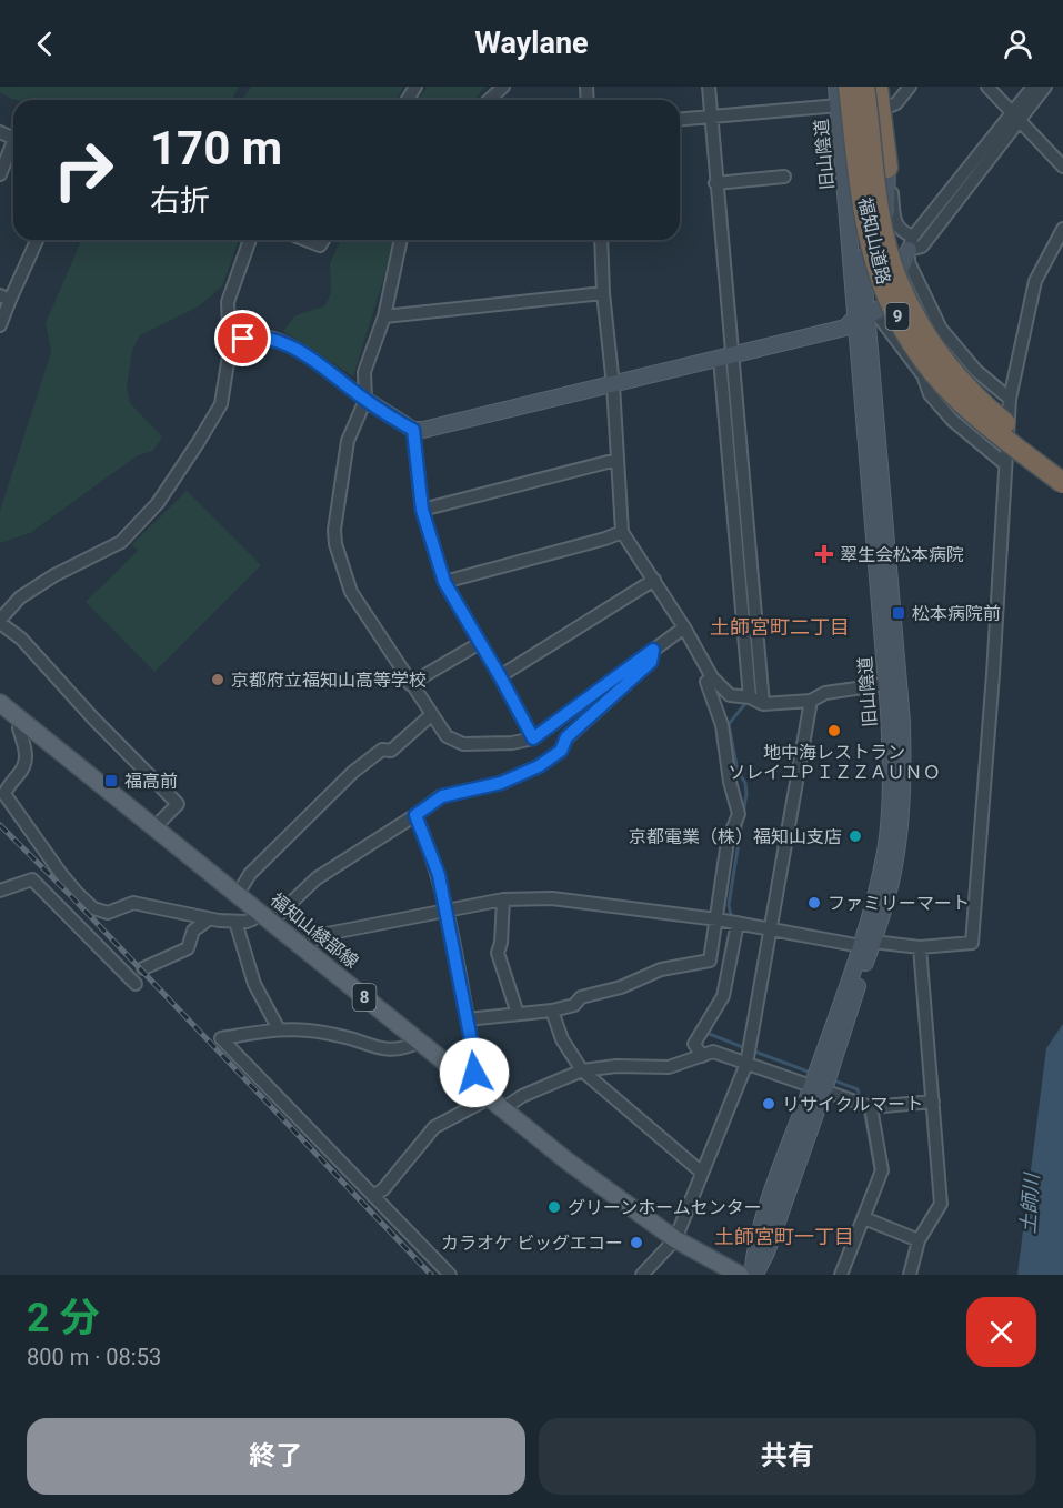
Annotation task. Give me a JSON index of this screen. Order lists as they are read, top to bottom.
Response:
{
  "streets": {
    "highway": ["福知山道路", "9"],
    "main road": ["福知山綾部線", "8"],
    "street": ["旧山陰道"]
  },
  "districts": ["土師宮町二丁目", "土師宮町一丁目"],
  "water": ["土師川"],
  "places": {
    "health": ["翠生会松本病院"],
    "transit": ["松本病院前", "福高前"],
    "other": [
      "京都府立福知山高等学校",
      "地中海レストラン ソレイユＰＩＺＺＡＵＮＯ",
      "京都電業（株）福知山支店",
      "ファミリーマート",
      "リサイクルマート",
      "グリーンホームセンター",
      "カラオケ ビッグエコー"
    ]
  },
  "page": {
    "header": "Waylane",
    "turn": ["170 m", "右折"],
    "heading": ["2 分", "800 m · 08:53"],
    "buttons": ["終了", "共有"]
  }
}
